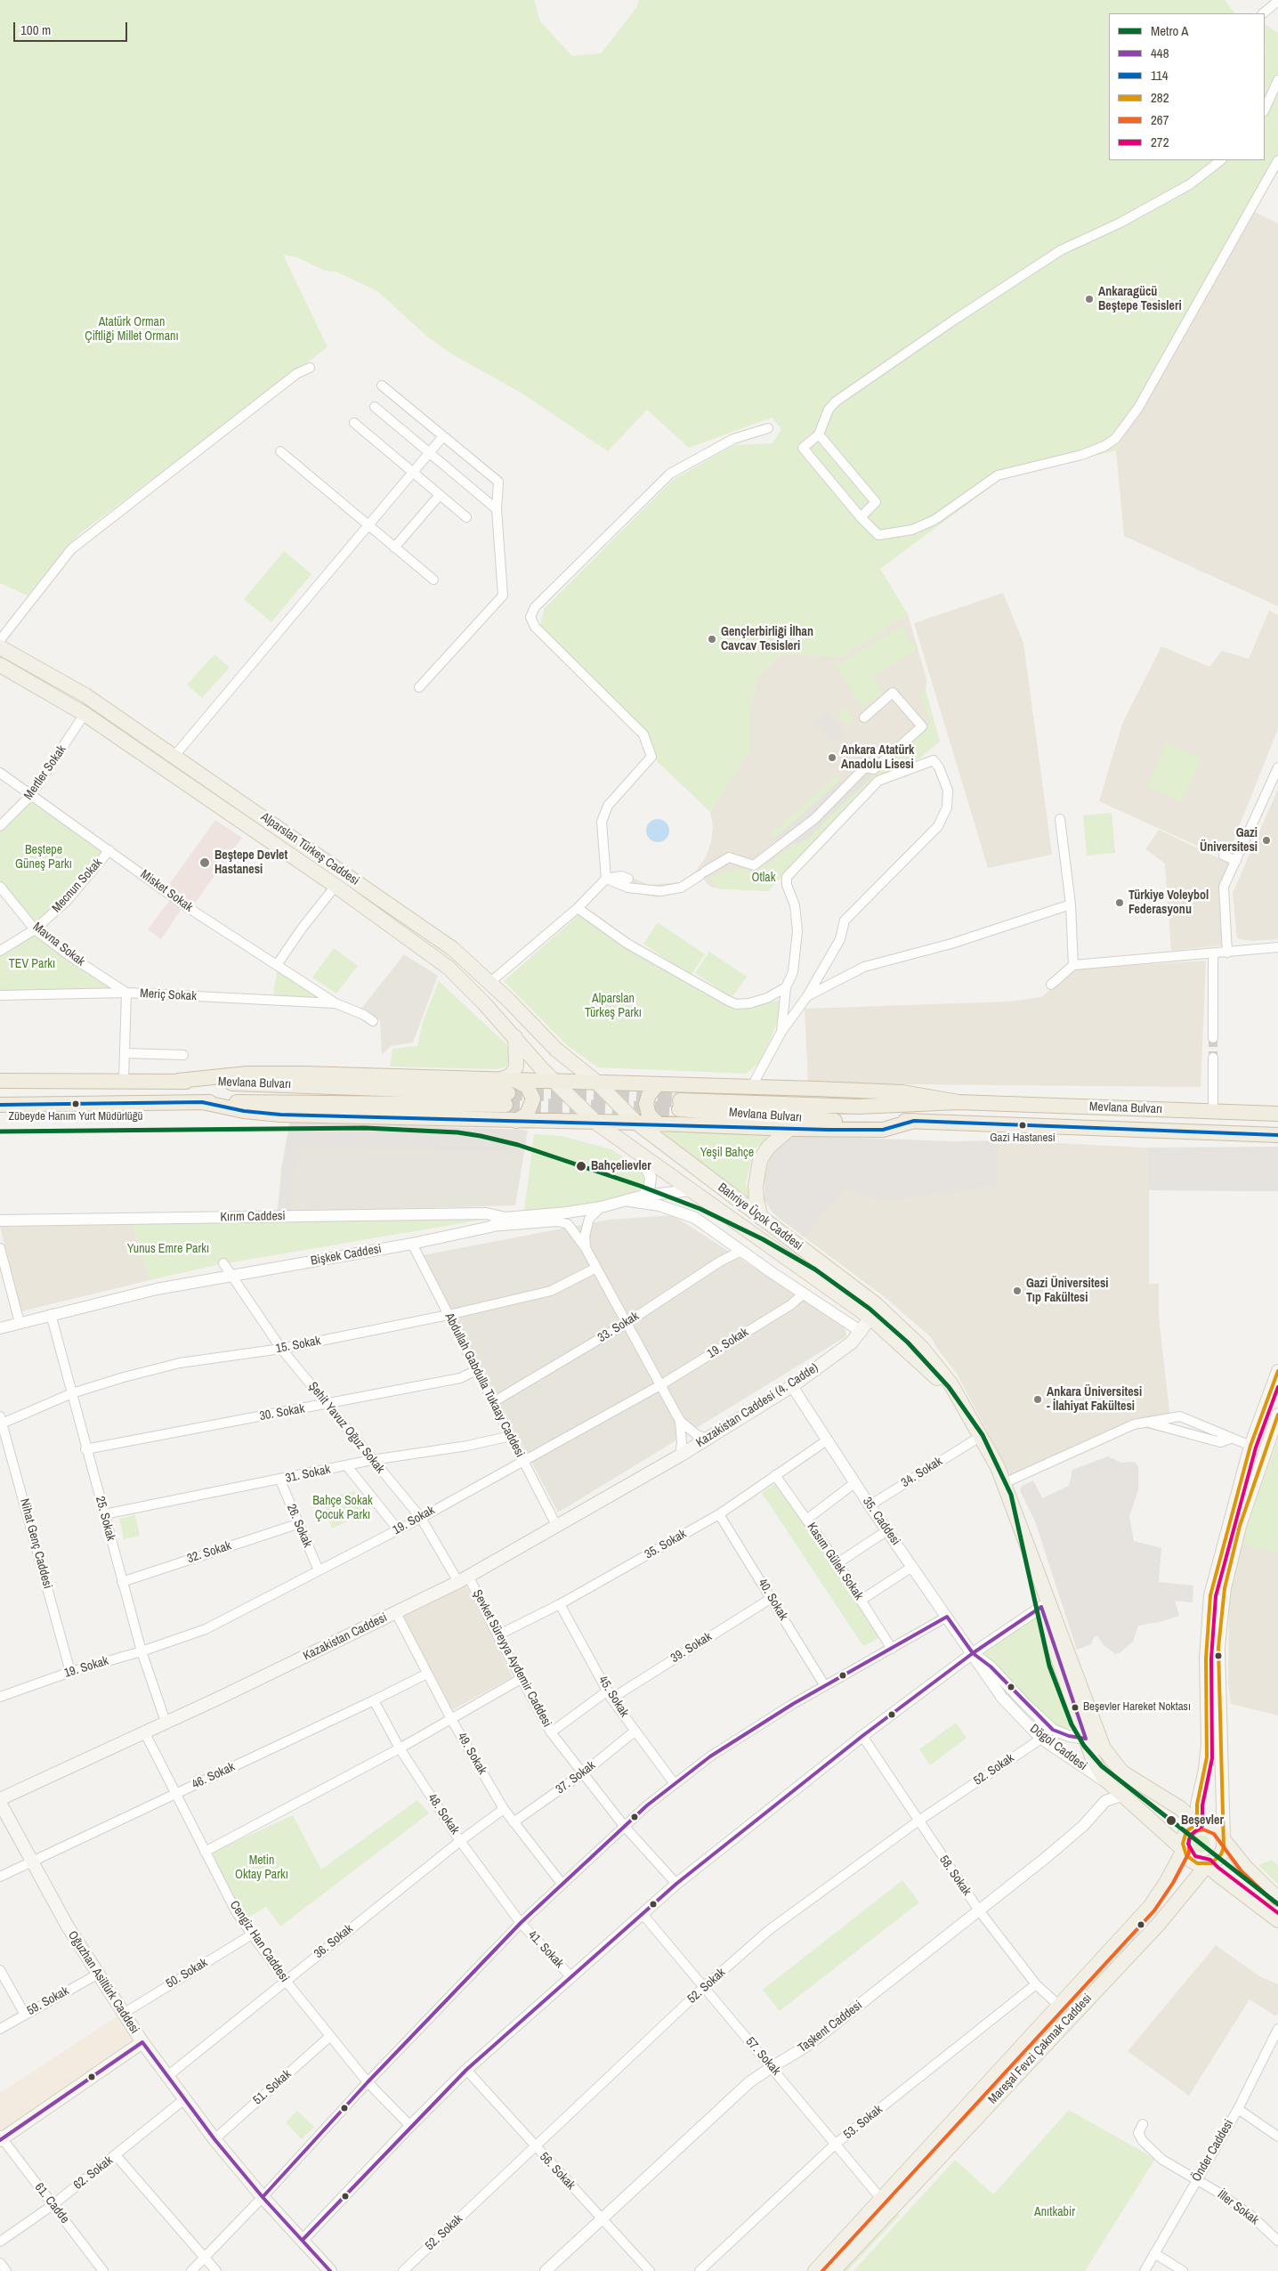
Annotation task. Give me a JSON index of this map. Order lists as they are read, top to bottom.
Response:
{
  "streets": {
    "highway": ["Mevlana Bulvarı"],
    "main road": [
      "Alparslan Türkeş Caddesi",
      "Bahriye Üçok Caddesi",
      "Kazakistan Caddesi (4. Cadde)",
      "Kazakistan Caddesi",
      "Dögol Caddesi",
      "Oğuzhan Asiltürk Caddesi",
      "Mareşal Fevzi Çakmak Caddesi"
    ],
    "street": [
      "Mertler Sokak",
      "Mecnun Sokak",
      "Misket Sokak",
      "Mavna Sokak",
      "Meriç Sokak",
      "Kırım Caddesi",
      "Bişkek Caddesi",
      "33. Sokak",
      "19. Sokak",
      "15. Sokak",
      "Abdullah Gabdulla Tukaay Caddesi",
      "30. Sokak",
      "Şehit Yavuz Oğuz Sokak",
      "34. Sokak",
      "31. Sokak",
      "25. Sokak",
      "35. Caddesi",
      "26. Sokak",
      "Nihat Genç Caddesi",
      "35. Sokak",
      "32. Sokak",
      "Kasım Gülek Sokak",
      "40. Sokak",
      "39. Sokak",
      "Şevket Süreyya Aydemir Caddesi",
      "45. Sokak",
      "49. Sokak",
      "52. Sokak",
      "46. Sokak",
      "37. Sokak",
      "48. Sokak",
      "58. Sokak",
      "Cengiz Han Caddesi",
      "36. Sokak",
      "41. Sokak",
      "50. Sokak",
      "59. Sokak",
      "Taşkent Caddesi",
      "57. Sokak",
      "51. Sokak",
      "53. Sokak",
      "Önder Caddesi",
      "56. Sokak",
      "62. Sokak",
      "61. Cadde",
      "İller Sokak"
    ]
  },
  "crossings": [
    ["Mertler Sokak", "Alparslan Türkeş Caddesi"],
    ["Mertler Sokak", "Misket Sokak"],
    ["Alparslan Türkeş Caddesi", "Bahriye Üçok Caddesi"],
    ["Mecnun Sokak", "Misket Sokak"],
    ["Mecnun Sokak", "Mavna Sokak"],
    ["Misket Sokak", "Meriç Sokak"],
    ["Mavna Sokak", "Meriç Sokak"],
    ["Kırım Caddesi", "Bişkek Caddesi"],
    ["Bahriye Üçok Caddesi", "Bişkek Caddesi"],
    ["Bahriye Üçok Caddesi", "Kazakistan Caddesi (4. Cadde)"],
    ["Bahriye Üçok Caddesi", "34. Sokak"],
    ["Bahriye Üçok Caddesi", "Dögol Caddesi"],
    ["Bişkek Caddesi", "Abdullah Gabdulla Tukaay Caddesi"],
    ["Bişkek Caddesi", "Şehit Yavuz Oğuz Sokak"],
    ["Bişkek Caddesi", "25. Sokak"],
    ["33. Sokak", "Abdullah Gabdulla Tukaay Caddesi"],
    ["19. Sokak", "Abdullah Gabdulla Tukaay Caddesi"],
    ["19. Sokak", "Şehit Yavuz Oğuz Sokak"],
    ["19. Sokak", "25. Sokak"],
    ["19. Sokak", "26. Sokak"],
    ["19. Sokak", "Nihat Genç Caddesi"],
    ["15. Sokak", "Abdullah Gabdulla Tukaay Caddesi"],
    ["15. Sokak", "Şehit Yavuz Oğuz Sokak"],
    ["15. Sokak", "25. Sokak"],
    ["15. Sokak", "Nihat Genç Caddesi"],
    ["Abdullah Gabdulla Tukaay Caddesi", "30. Sokak"],
    ["Abdullah Gabdulla Tukaay Caddesi", "31. Sokak"],
    ["Abdullah Gabdulla Tukaay Caddesi", "Kazakistan Caddesi"],
    ["Kazakistan Caddesi (4. Cadde)", "35. Caddesi"],
    ["Kazakistan Caddesi (4. Cadde)", "Kazakistan Caddesi"],
    ["30. Sokak", "Şehit Yavuz Oğuz Sokak"],
    ["30. Sokak", "25. Sokak"],
    ["Şehit Yavuz Oğuz Sokak", "31. Sokak"],
    ["Şehit Yavuz Oğuz Sokak", "Kazakistan Caddesi"],
    ["Şehit Yavuz Oğuz Sokak", "Şevket Süreyya Aydemir Caddesi"],
    ["34. Sokak", "35. Caddesi"],
    ["31. Sokak", "25. Sokak"],
    ["31. Sokak", "26. Sokak"],
    ["25. Sokak", "32. Sokak"],
    ["25. Sokak", "Kazakistan Caddesi"],
    ["35. Caddesi", "35. Sokak"],
    ["35. Caddesi", "Dögol Caddesi"],
    ["26. Sokak", "32. Sokak"],
    ["35. Sokak", "Kasım Gülek Sokak"],
    ["35. Sokak", "40. Sokak"],
    ["35. Sokak", "Şevket Süreyya Aydemir Caddesi"],
    ["35. Sokak", "45. Sokak"],
    ["40. Sokak", "39. Sokak"],
    ["Kazakistan Caddesi", "Şevket Süreyya Aydemir Caddesi"],
    ["Kazakistan Caddesi", "49. Sokak"],
    ["Kazakistan Caddesi", "Cengiz Han Caddesi"],
    ["39. Sokak", "Şevket Süreyya Aydemir Caddesi"],
    ["39. Sokak", "45. Sokak"],
    ["Şevket Süreyya Aydemir Caddesi", "37. Sokak"],
    ["45. Sokak", "37. Sokak"],
    ["Dögol Caddesi", "52. Sokak"],
    ["Dögol Caddesi", "Taşkent Caddesi"],
    ["Dögol Caddesi", "Mareşal Fevzi Çakmak Caddesi"],
    ["49. Sokak", "46. Sokak"],
    ["49. Sokak", "37. Sokak"],
    ["49. Sokak", "36. Sokak"],
    ["52. Sokak", "58. Sokak"],
    ["52. Sokak", "57. Sokak"],
    ["52. Sokak", "56. Sokak"],
    ["46. Sokak", "48. Sokak"],
    ["46. Sokak", "Cengiz Han Caddesi"],
    ["46. Sokak", "Oğuzhan Asiltürk Caddesi"],
    ["48. Sokak", "36. Sokak"],
    ["48. Sokak", "41. Sokak"],
    ["58. Sokak", "Taşkent Caddesi"],
    ["58. Sokak", "Mareşal Fevzi Çakmak Caddesi"],
    ["58. Sokak", "53. Sokak"],
    ["Cengiz Han Caddesi", "36. Sokak"],
    ["Cengiz Han Caddesi", "50. Sokak"],
    ["Cengiz Han Caddesi", "51. Sokak"],
    ["36. Sokak", "Oğuzhan Asiltürk Caddesi"],
    ["50. Sokak", "Oğuzhan Asiltürk Caddesi"],
    ["Oğuzhan Asiltürk Caddesi", "59. Sokak"],
    ["Oğuzhan Asiltürk Caddesi", "51. Sokak"],
    ["Oğuzhan Asiltürk Caddesi", "62. Sokak"],
    ["Taşkent Caddesi", "57. Sokak"],
    ["Taşkent Caddesi", "56. Sokak"],
    ["Mareşal Fevzi Çakmak Caddesi", "57. Sokak"],
    ["57. Sokak", "53. Sokak"],
    ["Önder Caddesi", "İller Sokak"],
    ["62. Sokak", "61. Cadde"]
  ],
  "parks": [
    "Atatürk Orman Çiftliği Millet Ormanı",
    "Beştepe Güneş Parkı",
    "Otlak",
    "TEV Parkı",
    "Alparslan Türkeş Parkı",
    "Yeşil Bahçe",
    "Yunus Emre Parkı",
    "Bahçe Sokak Çocuk Parkı",
    "Metin Oktay Parkı",
    "Anıtkabir"
  ],
  "places": [
    "Ankaragücü Beştepe Tesisleri",
    "Gençlerbirliği İlhan Cavcav Tesisleri",
    "Ankara Atatürk Anadolu Lisesi",
    "Gazi Üniversitesi",
    "Beştepe Devlet Hastanesi",
    "Türkiye Voleybol Federasyonu",
    "Zübeyde Hanım Yurt Müdürlüğü",
    "Gazi Hastanesi",
    "Bahçelievler",
    "Gazi Üniversitesi Tıp Fakültesi",
    "Ankara Üniversitesi - İlahiyat Fakültesi",
    "Beşevler Hareket Noktası",
    "Beşevler"
  ],
  "lines": [
    "transit line 114",
    "metro line A",
    "transit line 282",
    "transit line 272",
    "transit line 448",
    "transit line 267"
  ],
  "legend": [
    "Metro A",
    "448",
    "114",
    "282",
    "267",
    "272"
  ],
  "scale_bar": "100 m"
}
